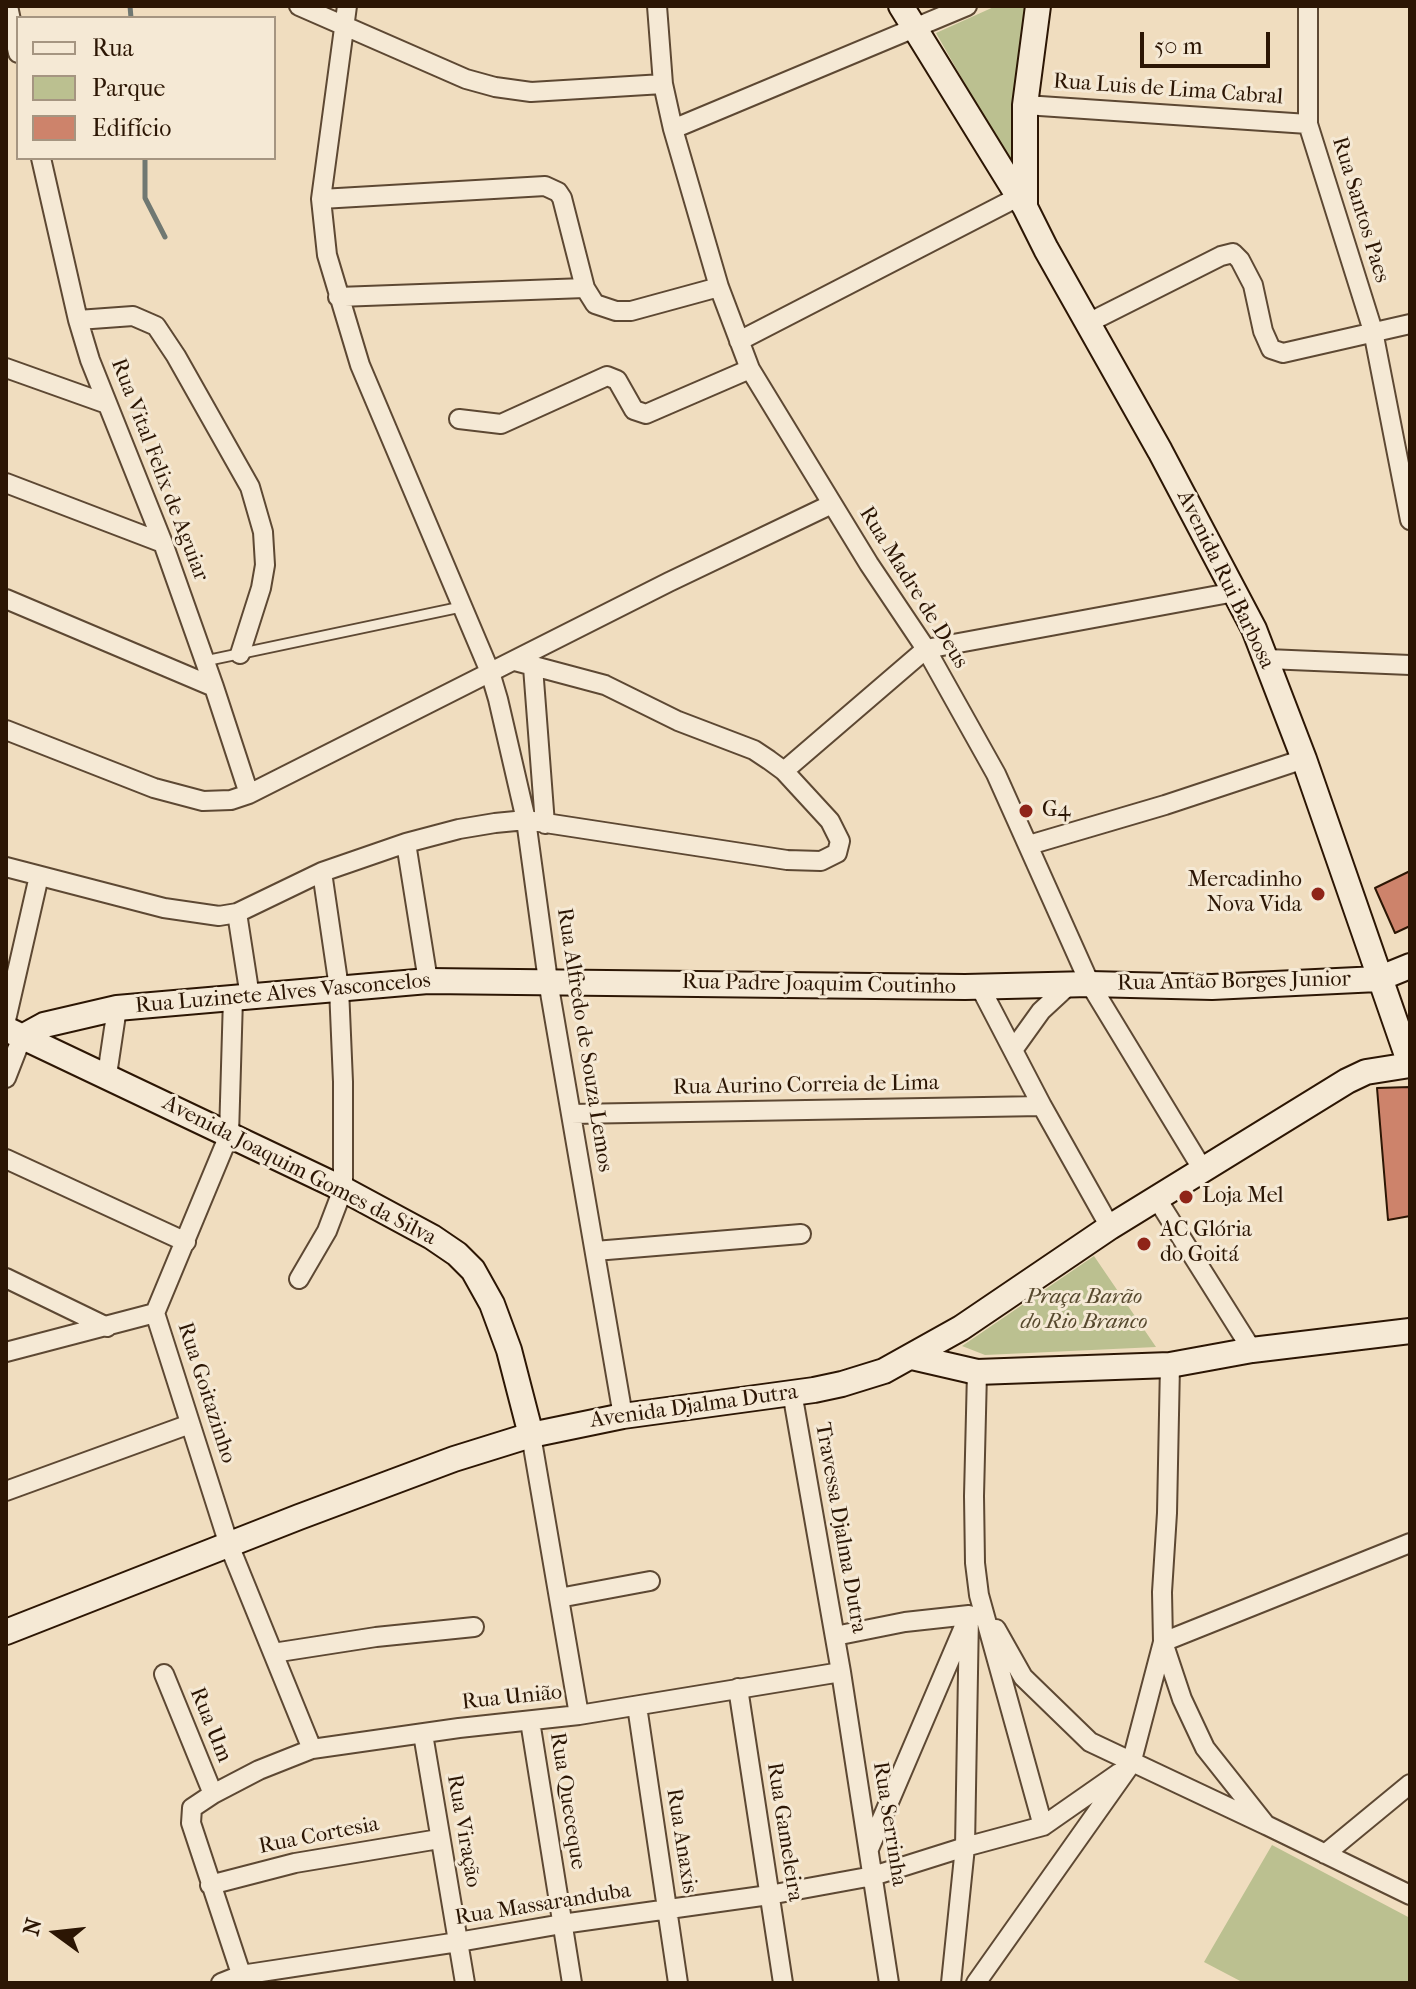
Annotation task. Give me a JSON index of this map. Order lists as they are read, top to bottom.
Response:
{
  "streets": {
    "street": [
      "Rua Luis de Lima Cabral",
      "Rua Santos Paes",
      "Rua Vital Felix de Aguiar",
      "Avenida Rui Barbosa",
      "Rua Madre de Deus",
      "Rua Antão Borges Junior",
      "Rua Padre Joaquim Coutinho",
      "Rua Luzinete Alves Vasconcelos",
      "Rua Alfredo de Souza Lemos",
      "Rua Aurino Correia de Lima",
      "Avenida Joaquim Gomes da Silva",
      "Rua Goitazinho",
      "Avenida Djalma Dutra",
      "Travessa Djalma Dutra",
      "Rua União",
      "Rua Um",
      "Rua Queceque",
      "Rua Serrinha",
      "Rua Viração",
      "Rua Gameleira",
      "Rua Cortesia",
      "Rua Anaxis",
      "Rua Massaranduba"
    ]
  },
  "crossings": [
    ["Rua Luis de Lima Cabral", "Rua Santos Paes"],
    ["Avenida Rui Barbosa", "Rua Antão Borges Junior"],
    ["Avenida Rui Barbosa", "Avenida Djalma Dutra"],
    ["Rua Madre de Deus", "Rua Antão Borges Junior"],
    ["Rua Madre de Deus", "Rua Padre Joaquim Coutinho"],
    ["Rua Madre de Deus", "Avenida Djalma Dutra"],
    ["Rua Antão Borges Junior", "Rua Padre Joaquim Coutinho"],
    ["Rua Padre Joaquim Coutinho", "Rua Luzinete Alves Vasconcelos"],
    ["Rua Padre Joaquim Coutinho", "Rua Alfredo de Souza Lemos"],
    ["Rua Luzinete Alves Vasconcelos", "Rua Alfredo de Souza Lemos"],
    ["Rua Luzinete Alves Vasconcelos", "Avenida Joaquim Gomes da Silva"],
    ["Rua Luzinete Alves Vasconcelos", "Rua Goitazinho"],
    ["Rua Alfredo de Souza Lemos", "Rua Aurino Correia de Lima"],
    ["Rua Alfredo de Souza Lemos", "Avenida Djalma Dutra"],
    ["Avenida Joaquim Gomes da Silva", "Rua Goitazinho"],
    ["Avenida Joaquim Gomes da Silva", "Avenida Djalma Dutra"],
    ["Avenida Joaquim Gomes da Silva", "Rua União"],
    ["Rua Goitazinho", "Avenida Djalma Dutra"],
    ["Rua Goitazinho", "Rua União"],
    ["Avenida Djalma Dutra", "Travessa Djalma Dutra"],
    ["Travessa Djalma Dutra", "Rua União"],
    ["Travessa Djalma Dutra", "Rua Serrinha"],
    ["Rua União", "Rua Um"],
    ["Rua União", "Rua Queceque"],
    ["Rua União", "Rua Serrinha"],
    ["Rua União", "Rua Viração"],
    ["Rua União", "Rua Gameleira"],
    ["Rua União", "Rua Anaxis"],
    ["Rua Queceque", "Rua Massaranduba"],
    ["Rua Serrinha", "Rua Massaranduba"],
    ["Rua Viração", "Rua Cortesia"],
    ["Rua Viração", "Rua Massaranduba"],
    ["Rua Gameleira", "Rua Massaranduba"],
    ["Rua Anaxis", "Rua Massaranduba"]
  ],
  "parks": ["Praça Barão do Rio Branco"],
  "places": [
    "G4",
    "Mercadinho Nova Vida",
    "Loja Mel",
    "AC Glória do Goitá"
  ],
  "legend": ["Rua", "Parque", "Edifício"],
  "scale_bar": "50 m",
  "north": "left"
}
